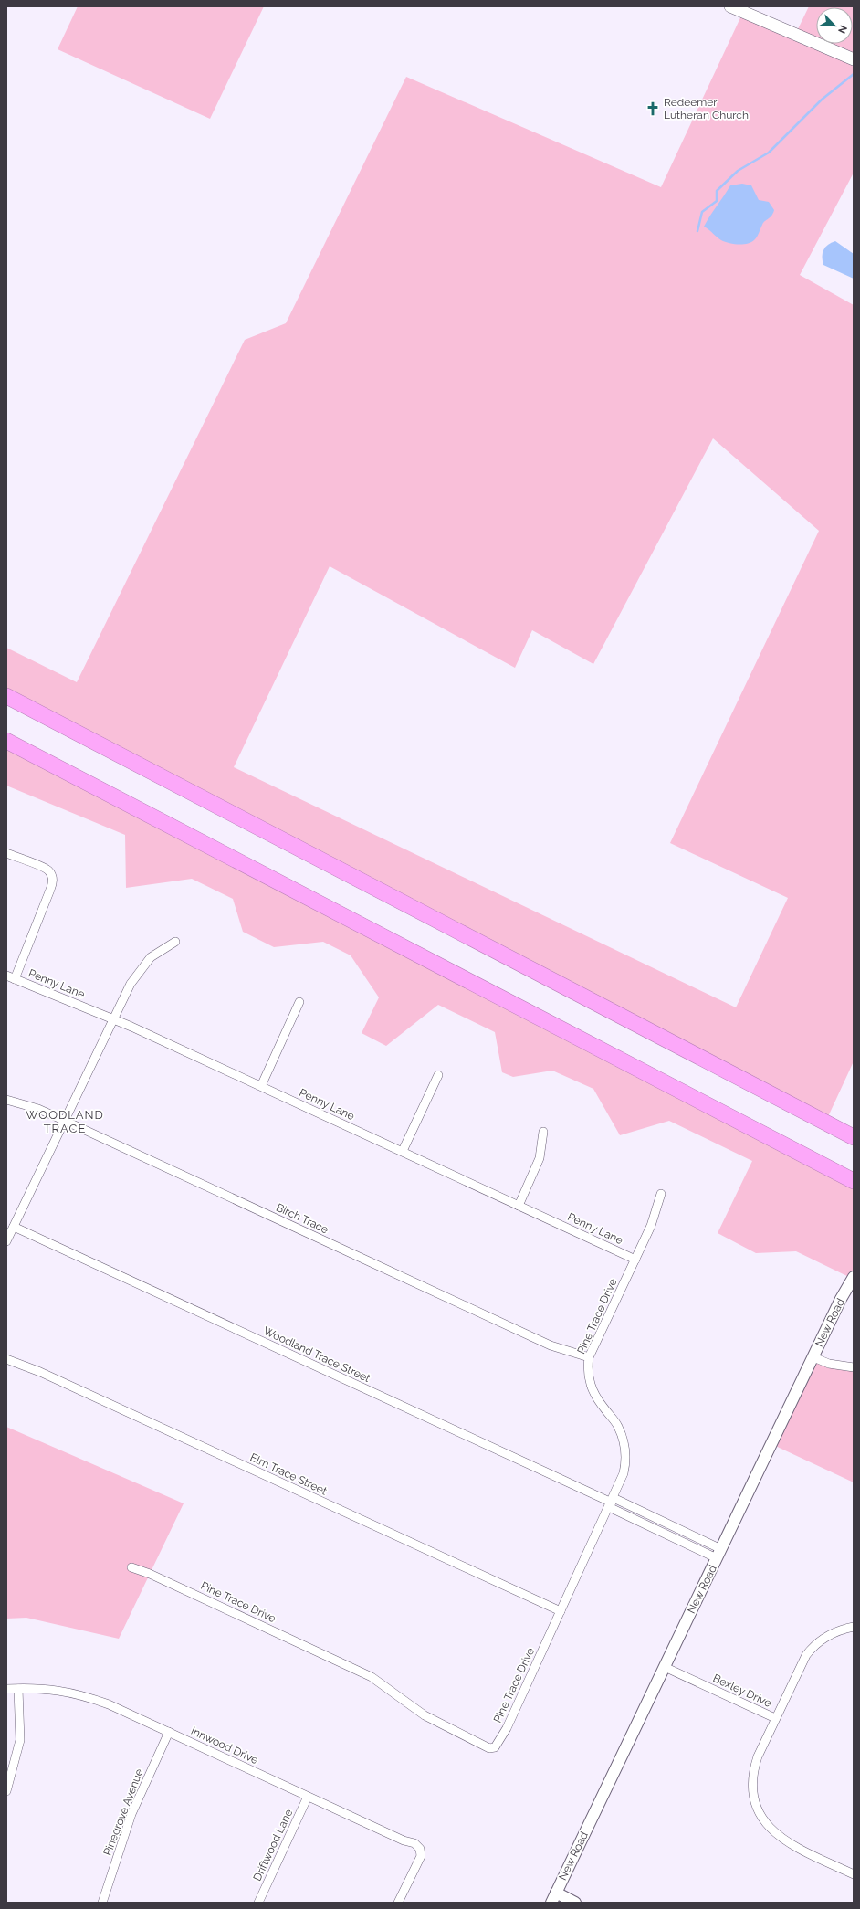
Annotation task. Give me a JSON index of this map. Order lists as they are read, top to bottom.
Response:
{
  "streets": {
    "street": [
      "Penny Lane",
      "Birch Trace",
      "Pine Trace Drive",
      "New Road",
      "Woodland Trace Street",
      "Elm Trace Street",
      "Bexley Drive",
      "Innwood Drive",
      "Pinegrove Avenue",
      "Driftwood Lane"
    ]
  },
  "crossings": [
    ["Penny Lane", "Pine Trace Drive"],
    ["Birch Trace", "Pine Trace Drive"],
    ["Pine Trace Drive", "Woodland Trace Street"],
    ["Pine Trace Drive", "Elm Trace Street"],
    ["New Road", "Woodland Trace Street"],
    ["New Road", "Bexley Drive"],
    ["Innwood Drive", "Pinegrove Avenue"],
    ["Innwood Drive", "Driftwood Lane"]
  ],
  "districts": ["WOODLAND TRACE"],
  "places": {
    "church": ["Redeemer Lutheran Church"]
  },
  "north": "bottom right"
}
